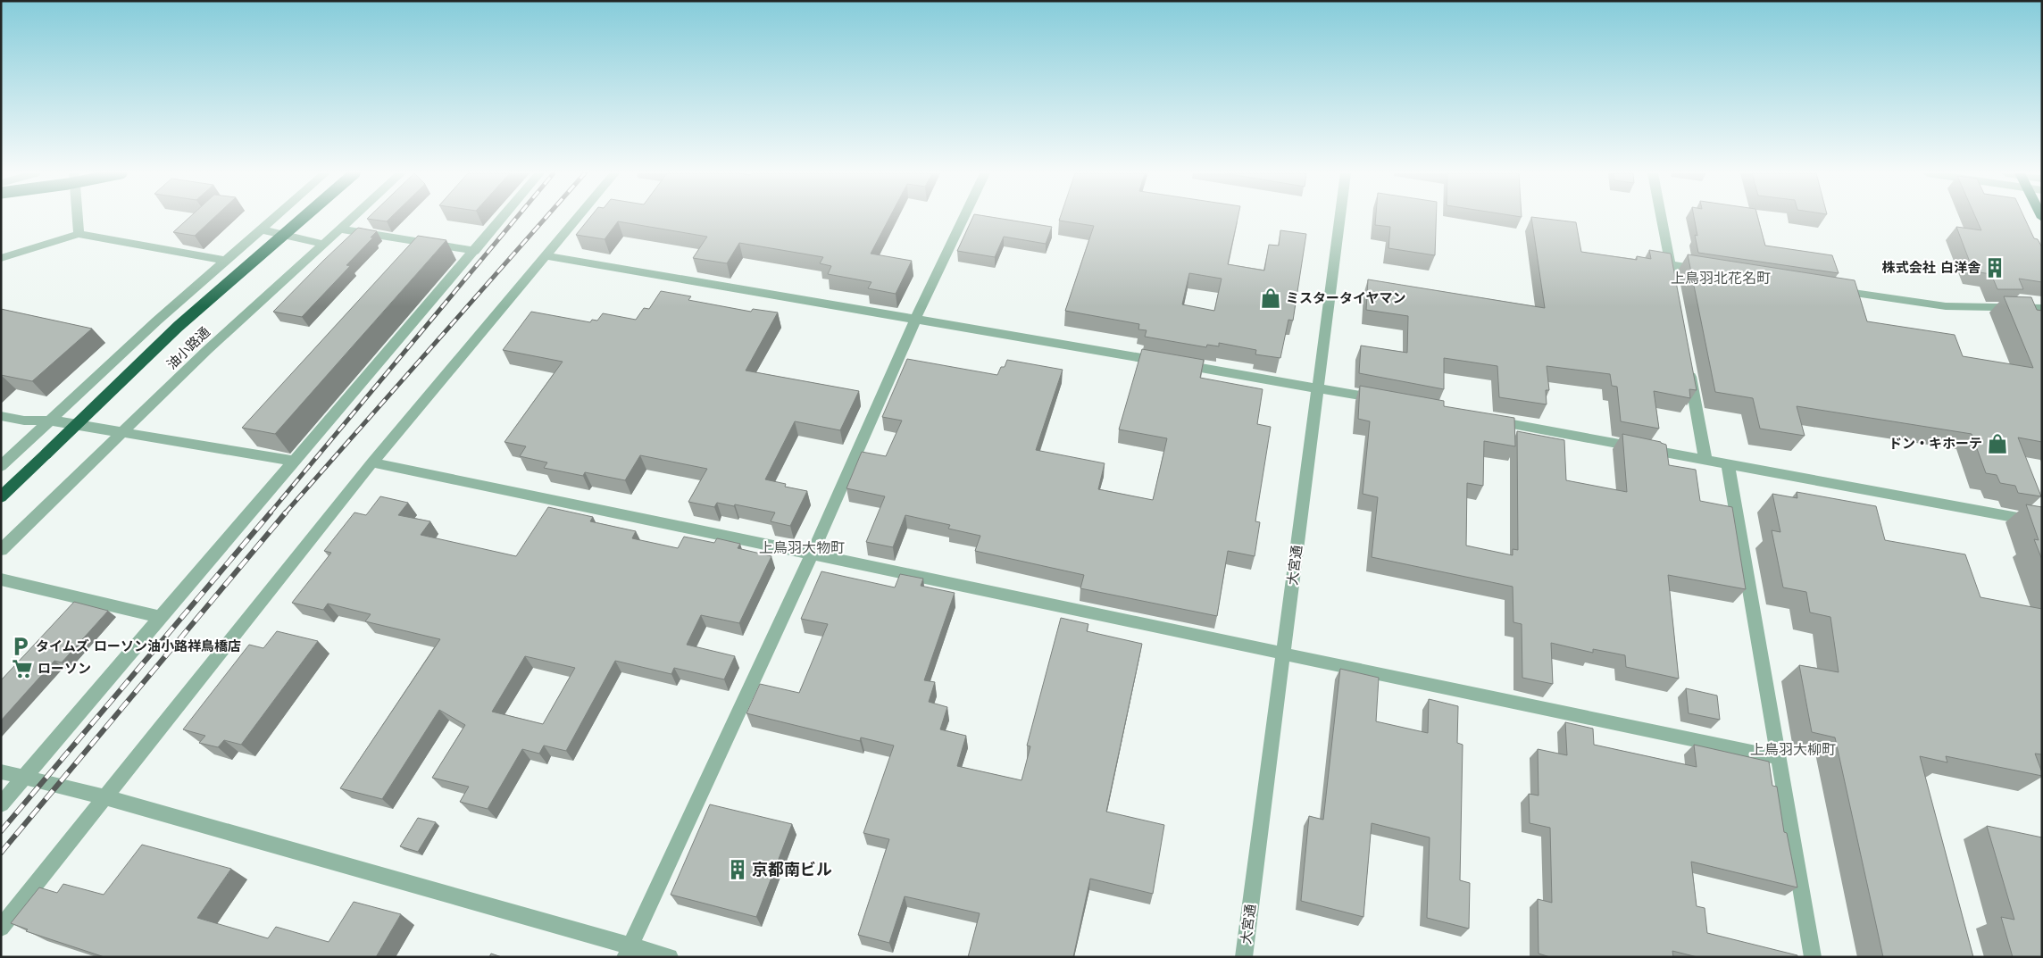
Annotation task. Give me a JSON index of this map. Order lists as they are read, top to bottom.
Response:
{
  "streets": {
    "street": ["油小路通", "大宮通"]
  },
  "districts": ["上鳥羽北花名町", "上鳥羽大物町", "上鳥羽大柳町"],
  "places": {
    "building": ["株式会社 白洋舎", "京都南ビル"],
    "shop": ["ミスタータイヤマン", "ドン・キホーテ"],
    "parking": ["タイムズ ローソン油小路祥鳥橋店"],
    "supermarket": ["ローソン"]
  }
}
